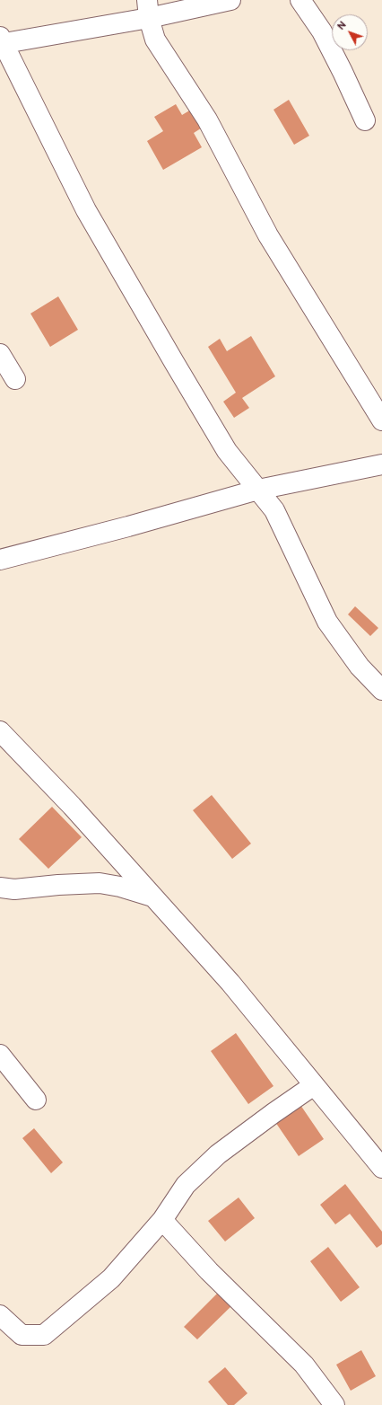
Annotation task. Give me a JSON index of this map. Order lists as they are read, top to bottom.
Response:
{
  "north": "top left"
}
